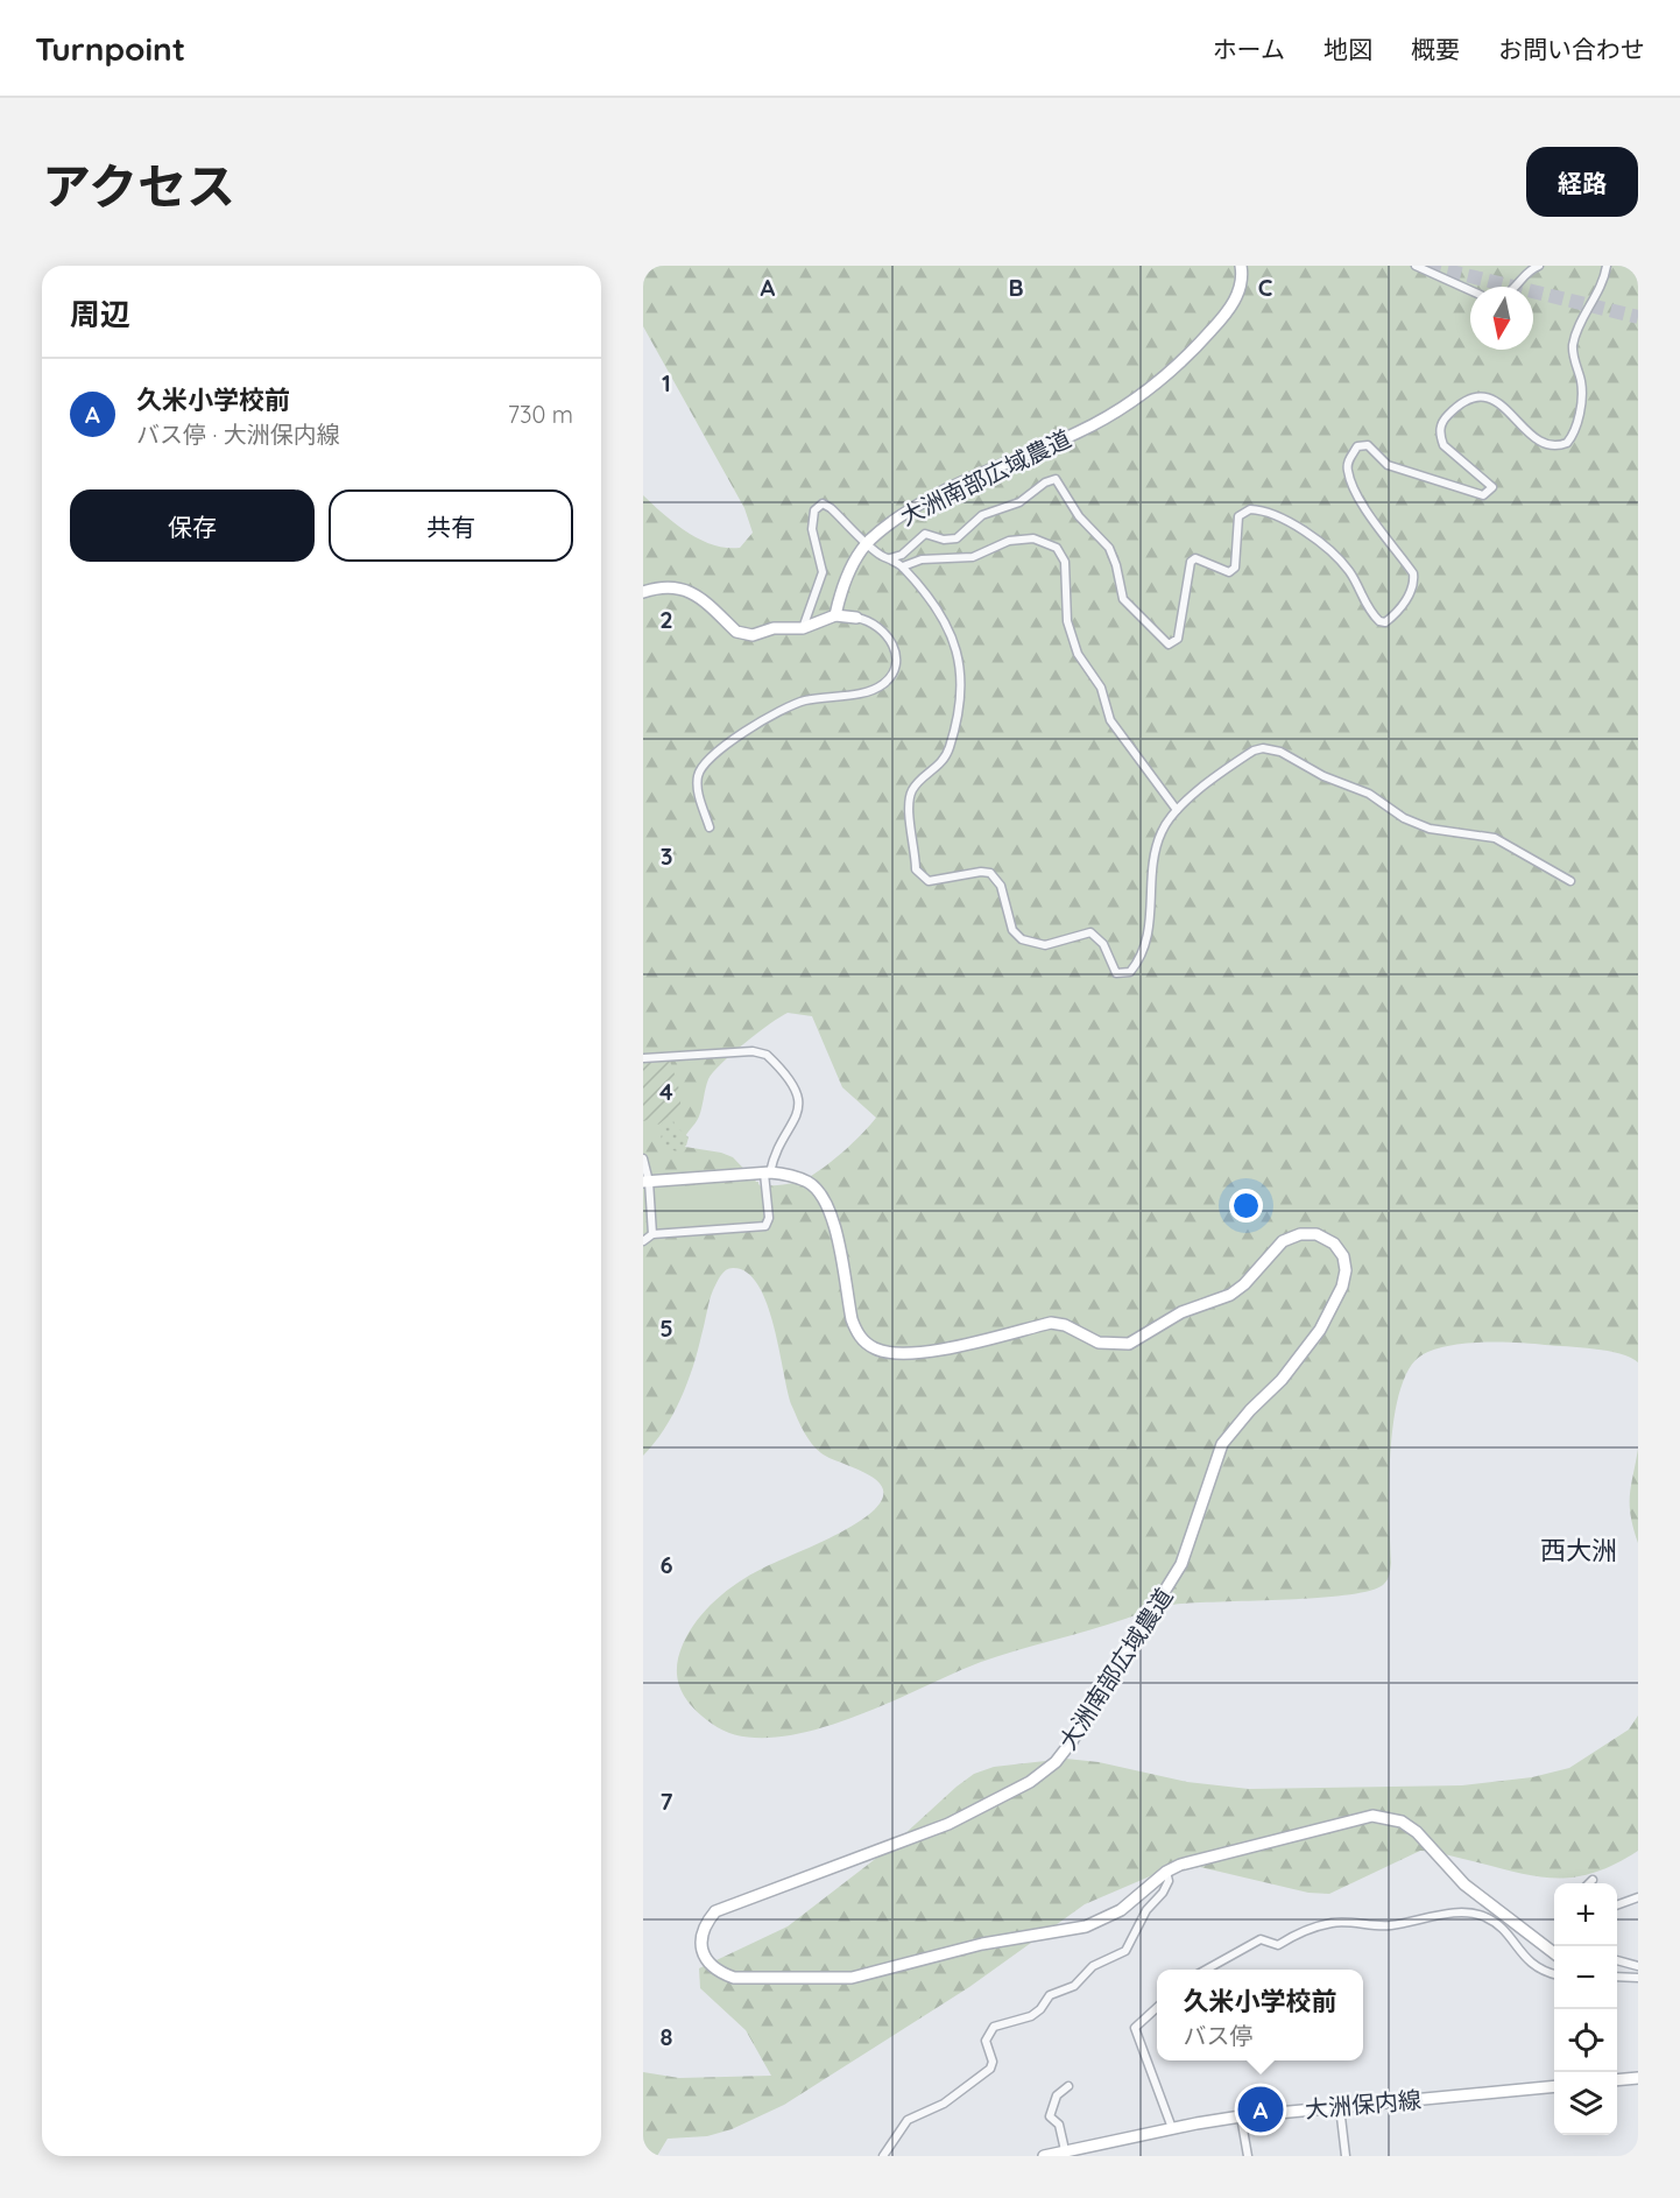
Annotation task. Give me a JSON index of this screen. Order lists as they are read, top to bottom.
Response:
{
  "streets": {
    "street": ["大洲南部広域農道", "大洲保内線"]
  },
  "districts": ["西大洲"],
  "north": "bottom",
  "page": {
    "header": "Turnpoint",
    "nav": [
      "ホーム",
      "地図",
      "概要",
      "お問い合わせ"
    ],
    "title": "アクセス",
    "buttons": [
      "経路",
      ["保存", "共有"]
    ],
    "heading": "周辺",
    "list": [
      {
        "mark": "A",
        "name": "久米小学校前",
        "note": "バス停 · 大洲保内線",
        "value": "730 m"
      }
    ],
    "map_buttons": ["+", "−"],
    "popup": ["久米小学校前", "バス停"],
    "pins": "A"
  },
  "grid": {
    "columns": ["A", "B", "C"],
    "rows": [
      "1",
      "2",
      "3",
      "4",
      "5",
      "6",
      "7",
      "8"
    ]
  }
}
